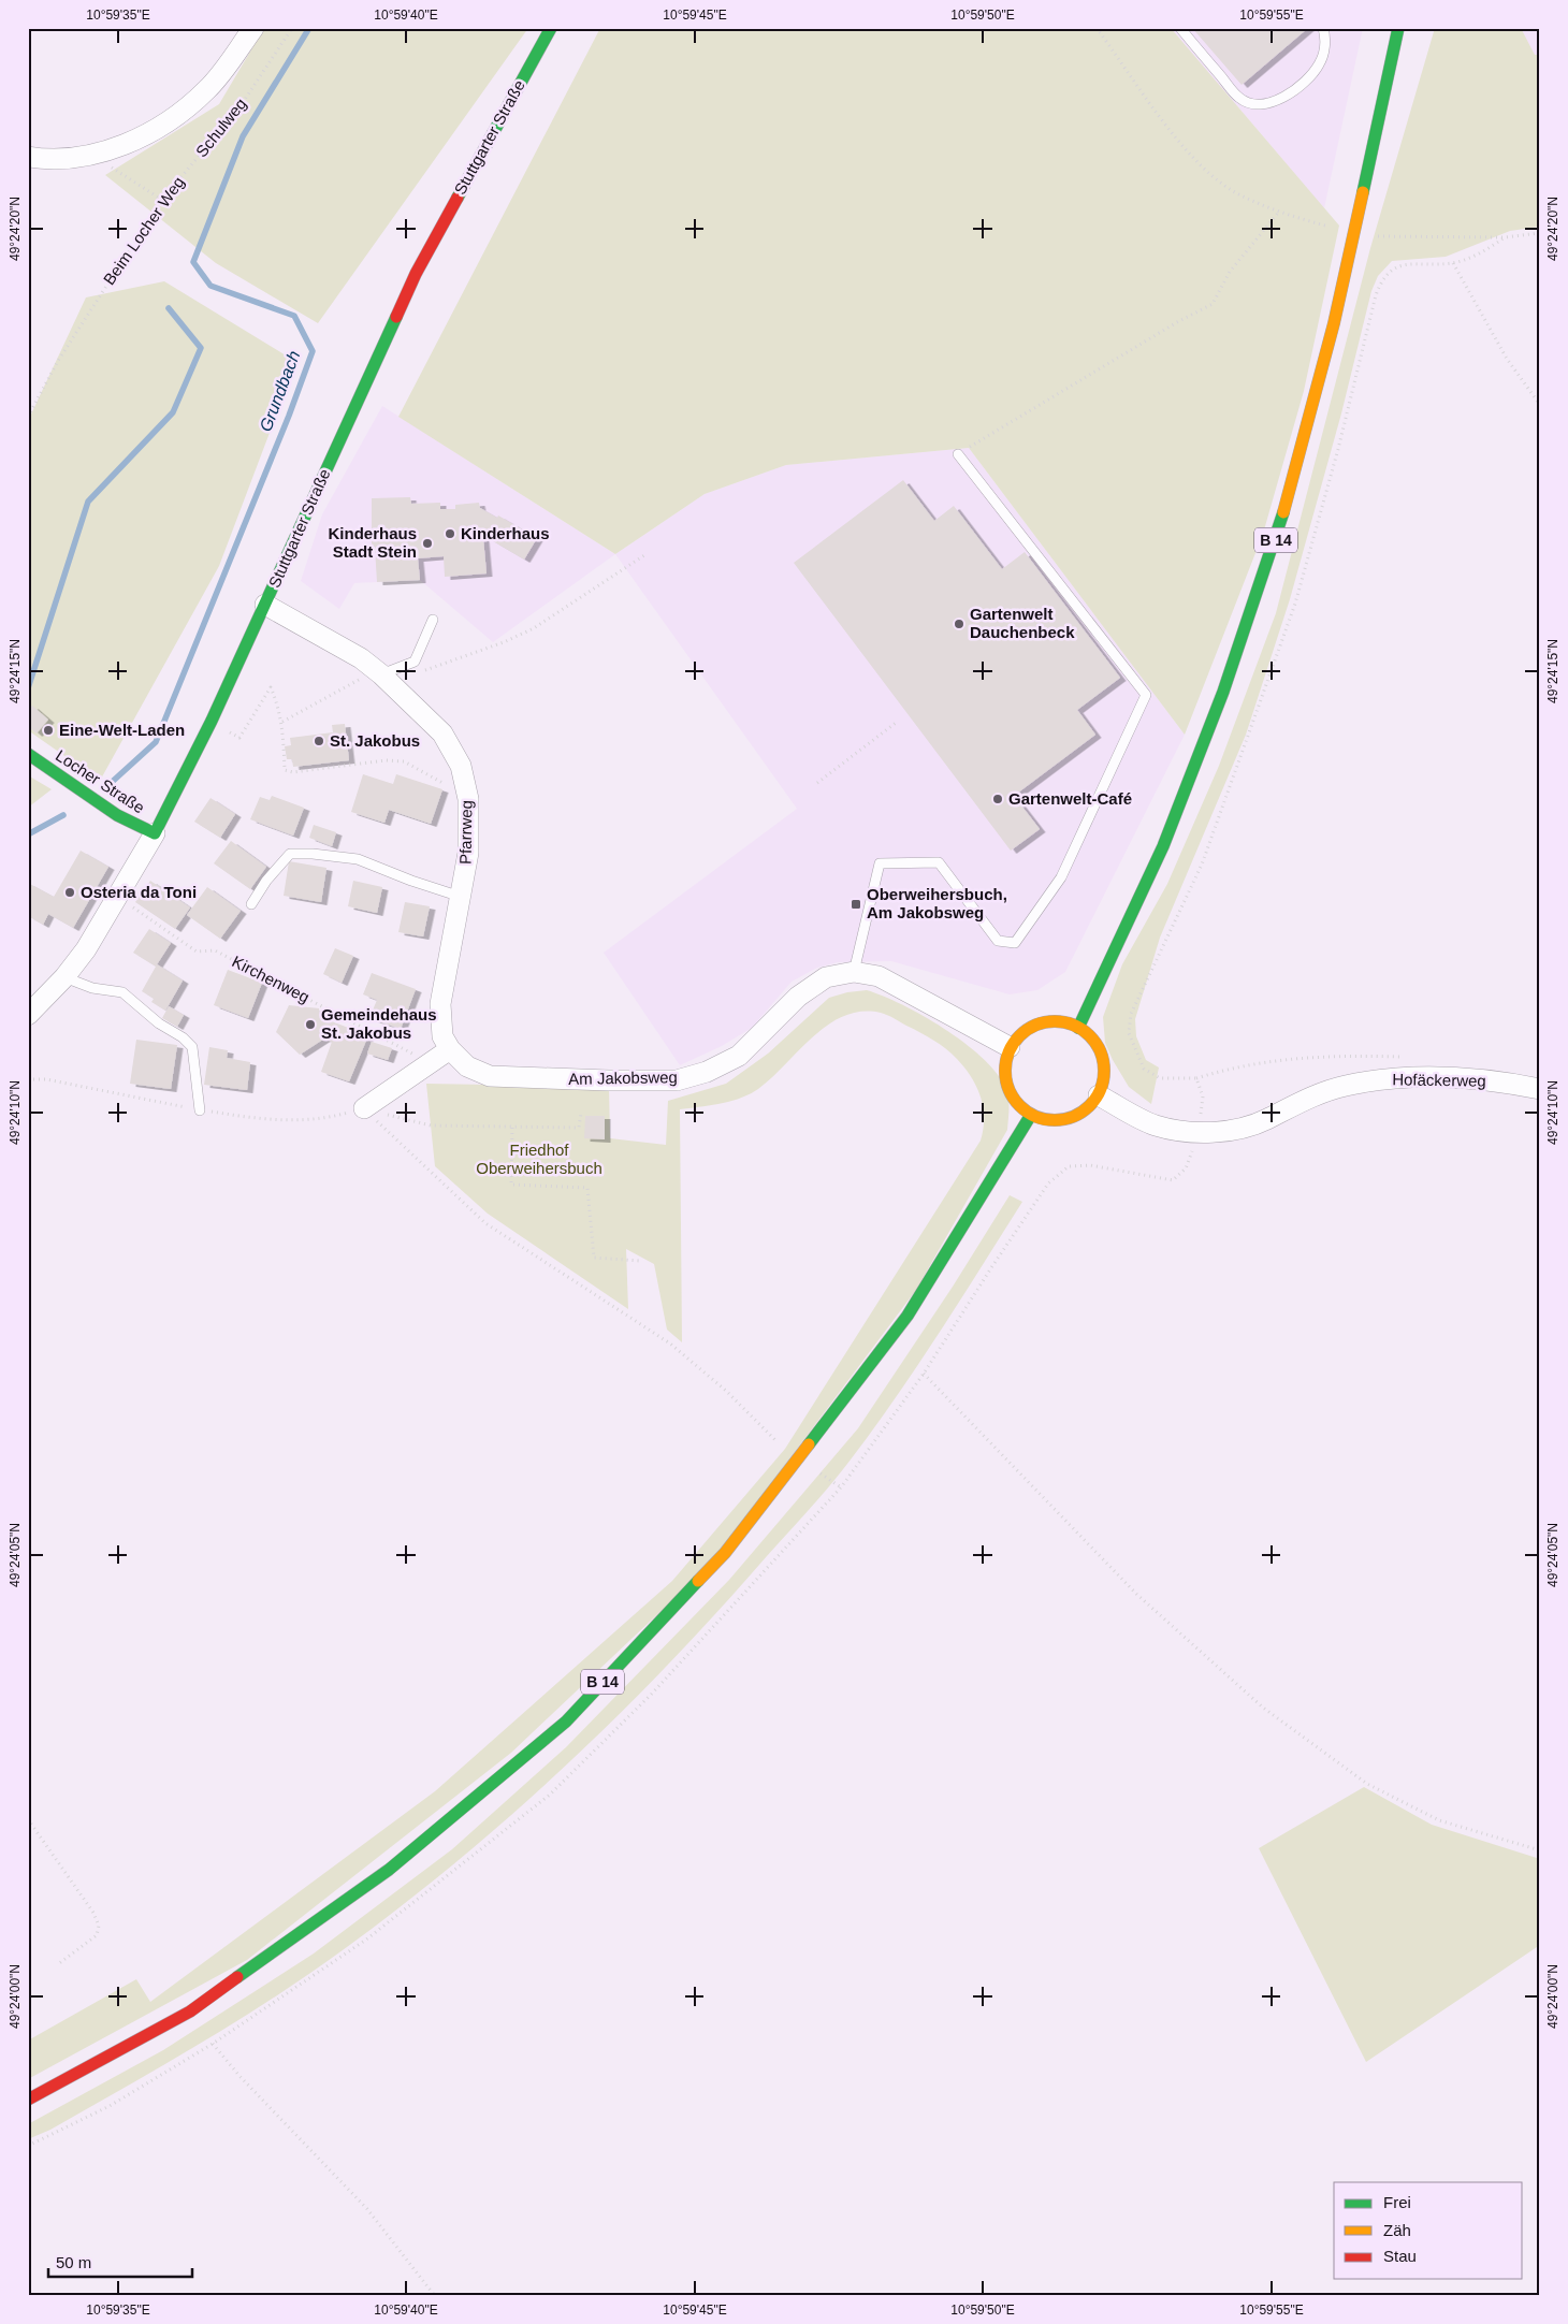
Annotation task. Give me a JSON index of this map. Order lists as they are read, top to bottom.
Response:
{
  "streets": {
    "main road": ["Stuttgarter Straße", "B 14", "Locher Straße"],
    "street": ["Pfarrweg", "Am Jakobsweg", "Hofäckerweg"],
    "path": ["Schulweg", "Kirchenweg"]
  },
  "crossings": [
    ["Stuttgarter Straße", "Locher Straße"],
    ["Stuttgarter Straße", "Pfarrweg"],
    ["Stuttgarter Straße", "Kirchenweg"],
    ["B 14", "Am Jakobsweg"],
    ["B 14", "Hofäckerweg"],
    ["Pfarrweg", "Am Jakobsweg"],
    ["Am Jakobsweg", "Hofäckerweg"]
  ],
  "water": ["Grundbach"],
  "parks": ["Friedhof Oberweihersbuch"],
  "places": {
    "other": [
      "Kinderhaus",
      "Kinderhaus Stadt Stein",
      "Gartenwelt Dauchenbeck",
      "Eine-Welt-Laden",
      "St. Jakobus",
      "Gartenwelt-Café",
      "Osteria da Toni",
      "Gemeindehaus St. Jakobus"
    ],
    "transit": ["Oberweihersbuch, Am Jakobsweg"]
  },
  "legend": ["Frei", "Zäh", "Stau"],
  "scale_bar": "50 m",
  "coordinates": [
    "10°59'35\"E",
    "10°59'40\"E",
    "10°59'45\"E",
    "10°59'50\"E",
    "10°59'55\"E",
    "49°24'20\"N",
    "49°24'15\"N",
    "49°24'10\"N",
    "49°24'05\"N",
    "49°24'00\"N"
  ]
}
